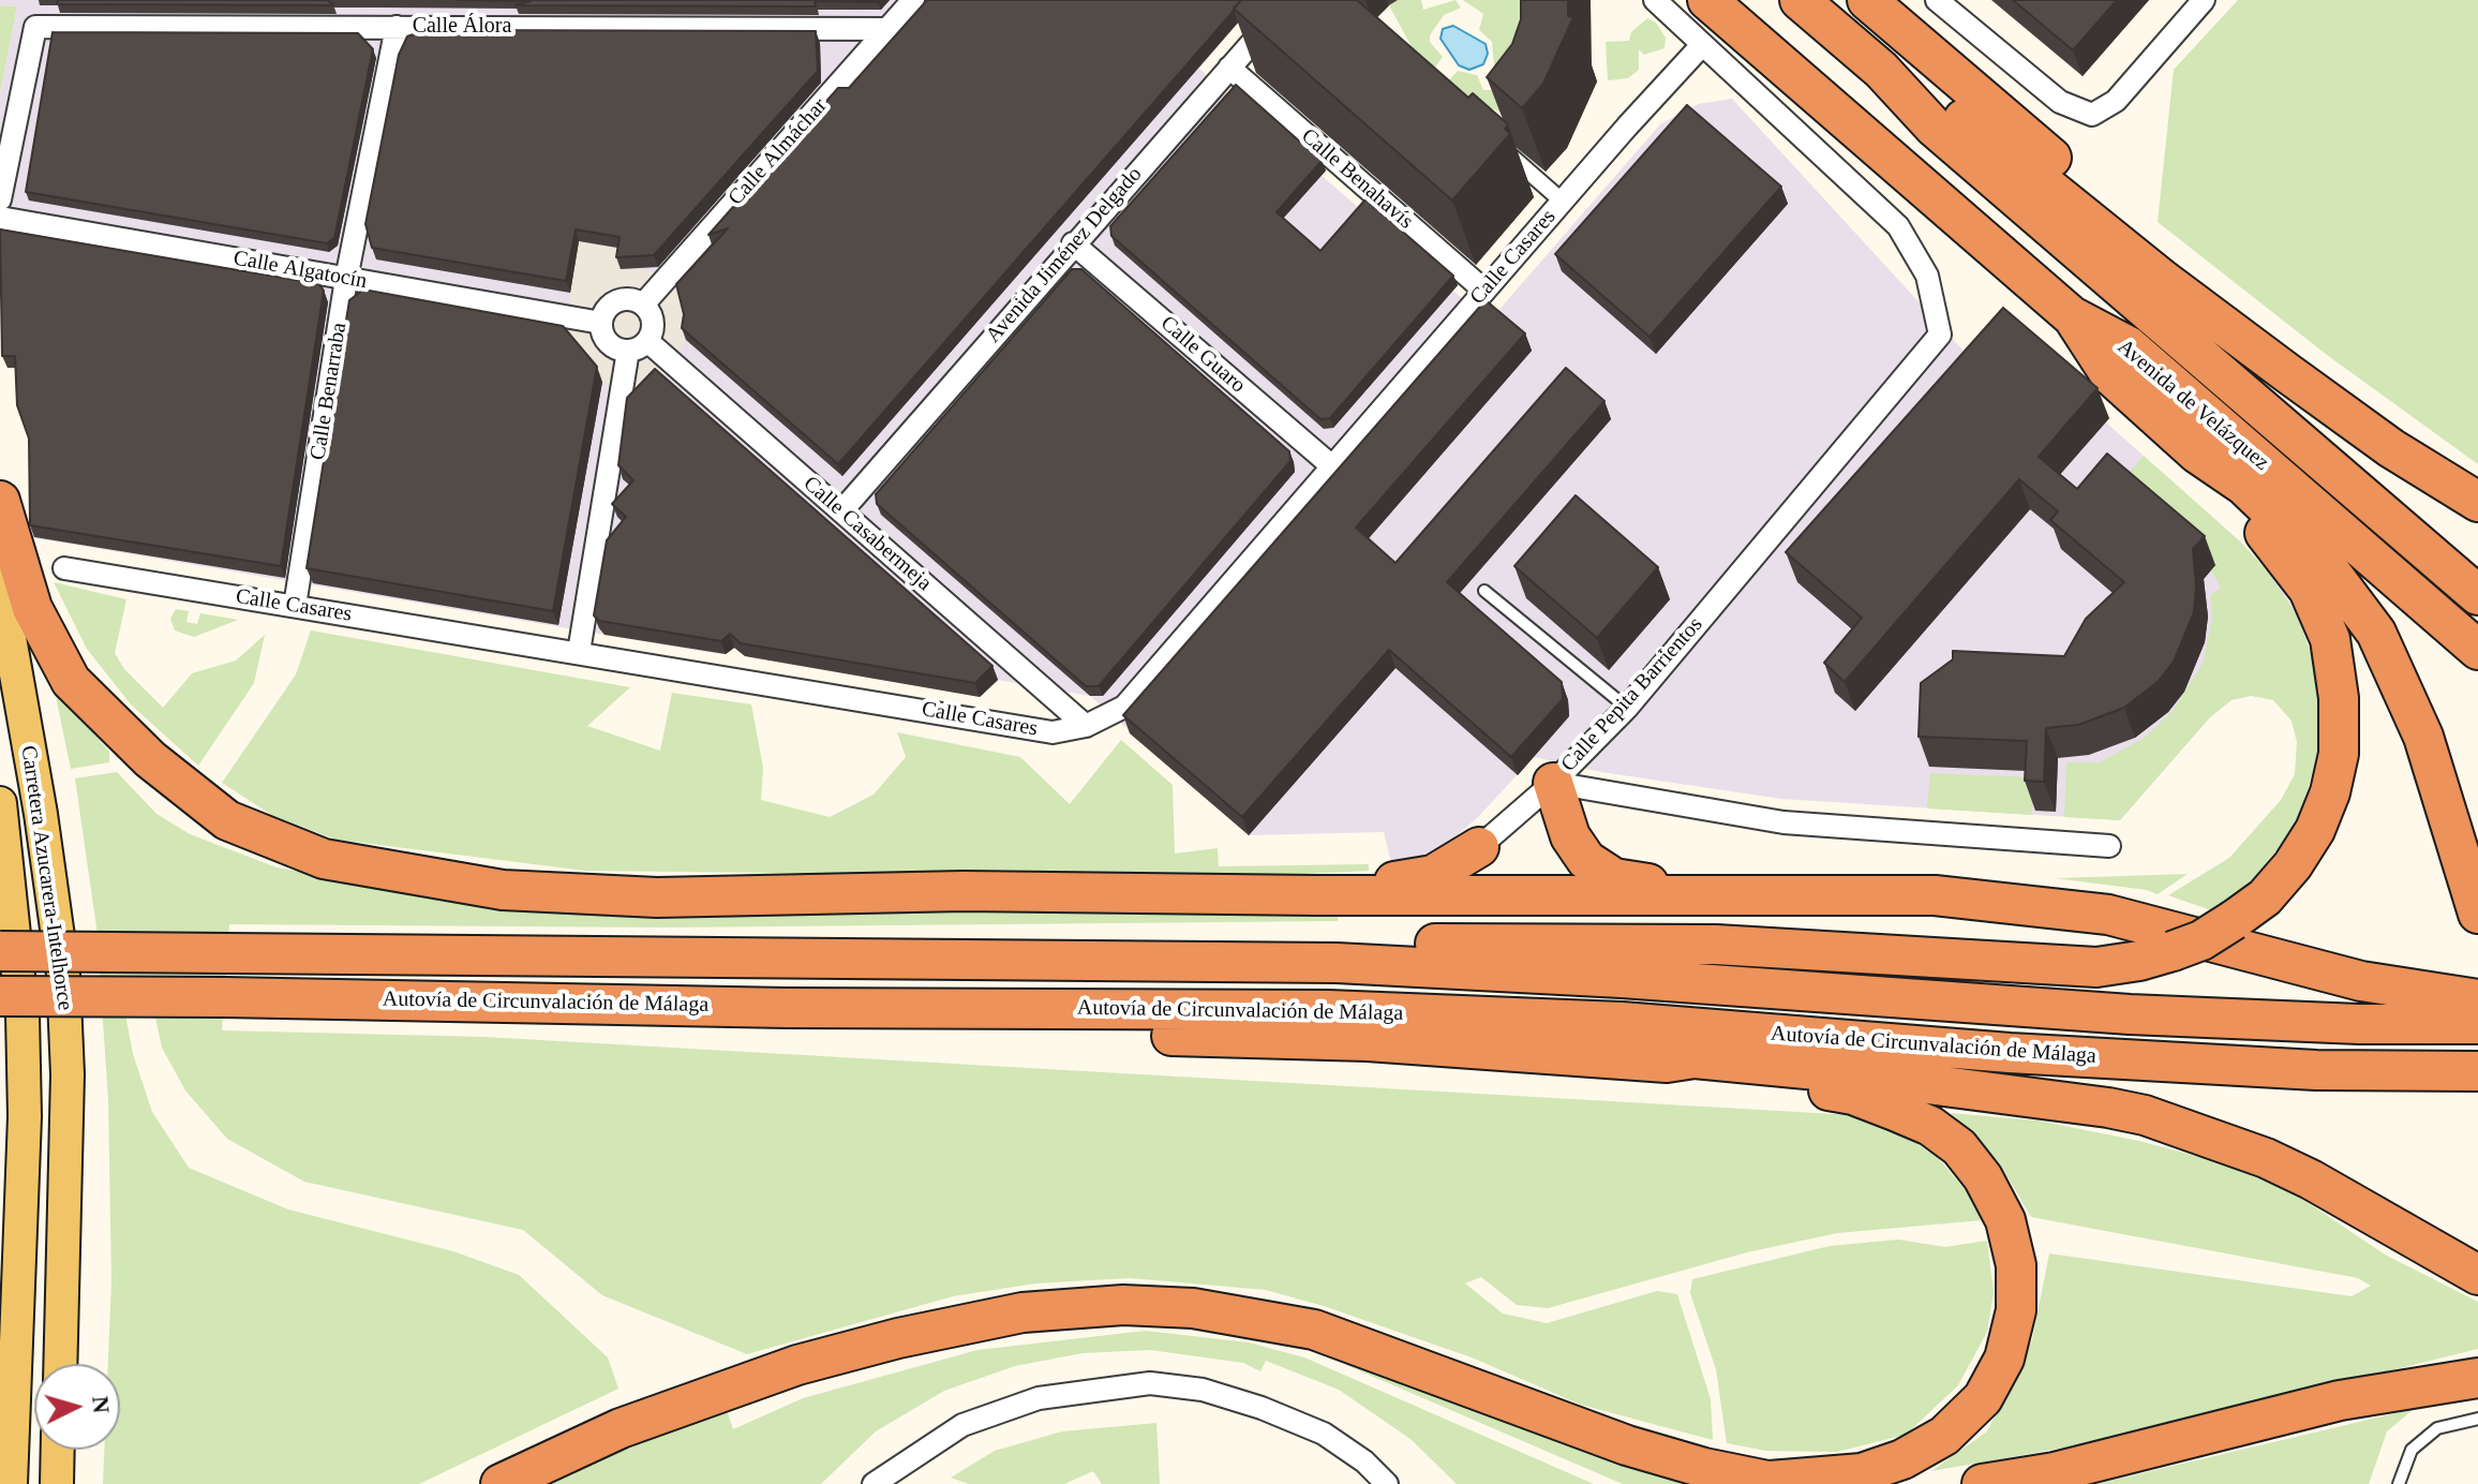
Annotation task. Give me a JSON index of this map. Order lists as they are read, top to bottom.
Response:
{
  "streets": {
    "highway": ["Avenida de Velázquez", "Autovía de Circunvalación de Málaga"],
    "main road": ["Carretera Azucarera-Intelhorce"],
    "street": [
      "Calle Álora",
      "Calle Almáchar",
      "Calle Benahavís",
      "Avenida Jiménez Delgado",
      "Calle Casares",
      "Calle Algatocín",
      "Calle Guaro",
      "Calle Benarraba",
      "Calle Casabermeja",
      "Calle Pepita Barrientos"
    ]
  },
  "crossings": [
    ["Calle Álora", "Calle Almáchar"],
    ["Calle Álora", "Calle Benarraba"],
    ["Calle Almáchar", "Calle Algatocín"],
    ["Calle Almáchar", "Calle Casabermeja"],
    ["Calle Benahavís", "Avenida Jiménez Delgado"],
    ["Calle Benahavís", "Calle Casares"],
    ["Avenida Jiménez Delgado", "Calle Guaro"],
    ["Avenida Jiménez Delgado", "Calle Casabermeja"],
    ["Calle Casares", "Calle Guaro"],
    ["Calle Casares", "Calle Benarraba"],
    ["Calle Casares", "Calle Casabermeja"],
    ["Calle Casares", "Calle Pepita Barrientos"],
    ["Calle Algatocín", "Calle Benarraba"],
    ["Calle Algatocín", "Calle Casabermeja"]
  ],
  "north": "right"
}
